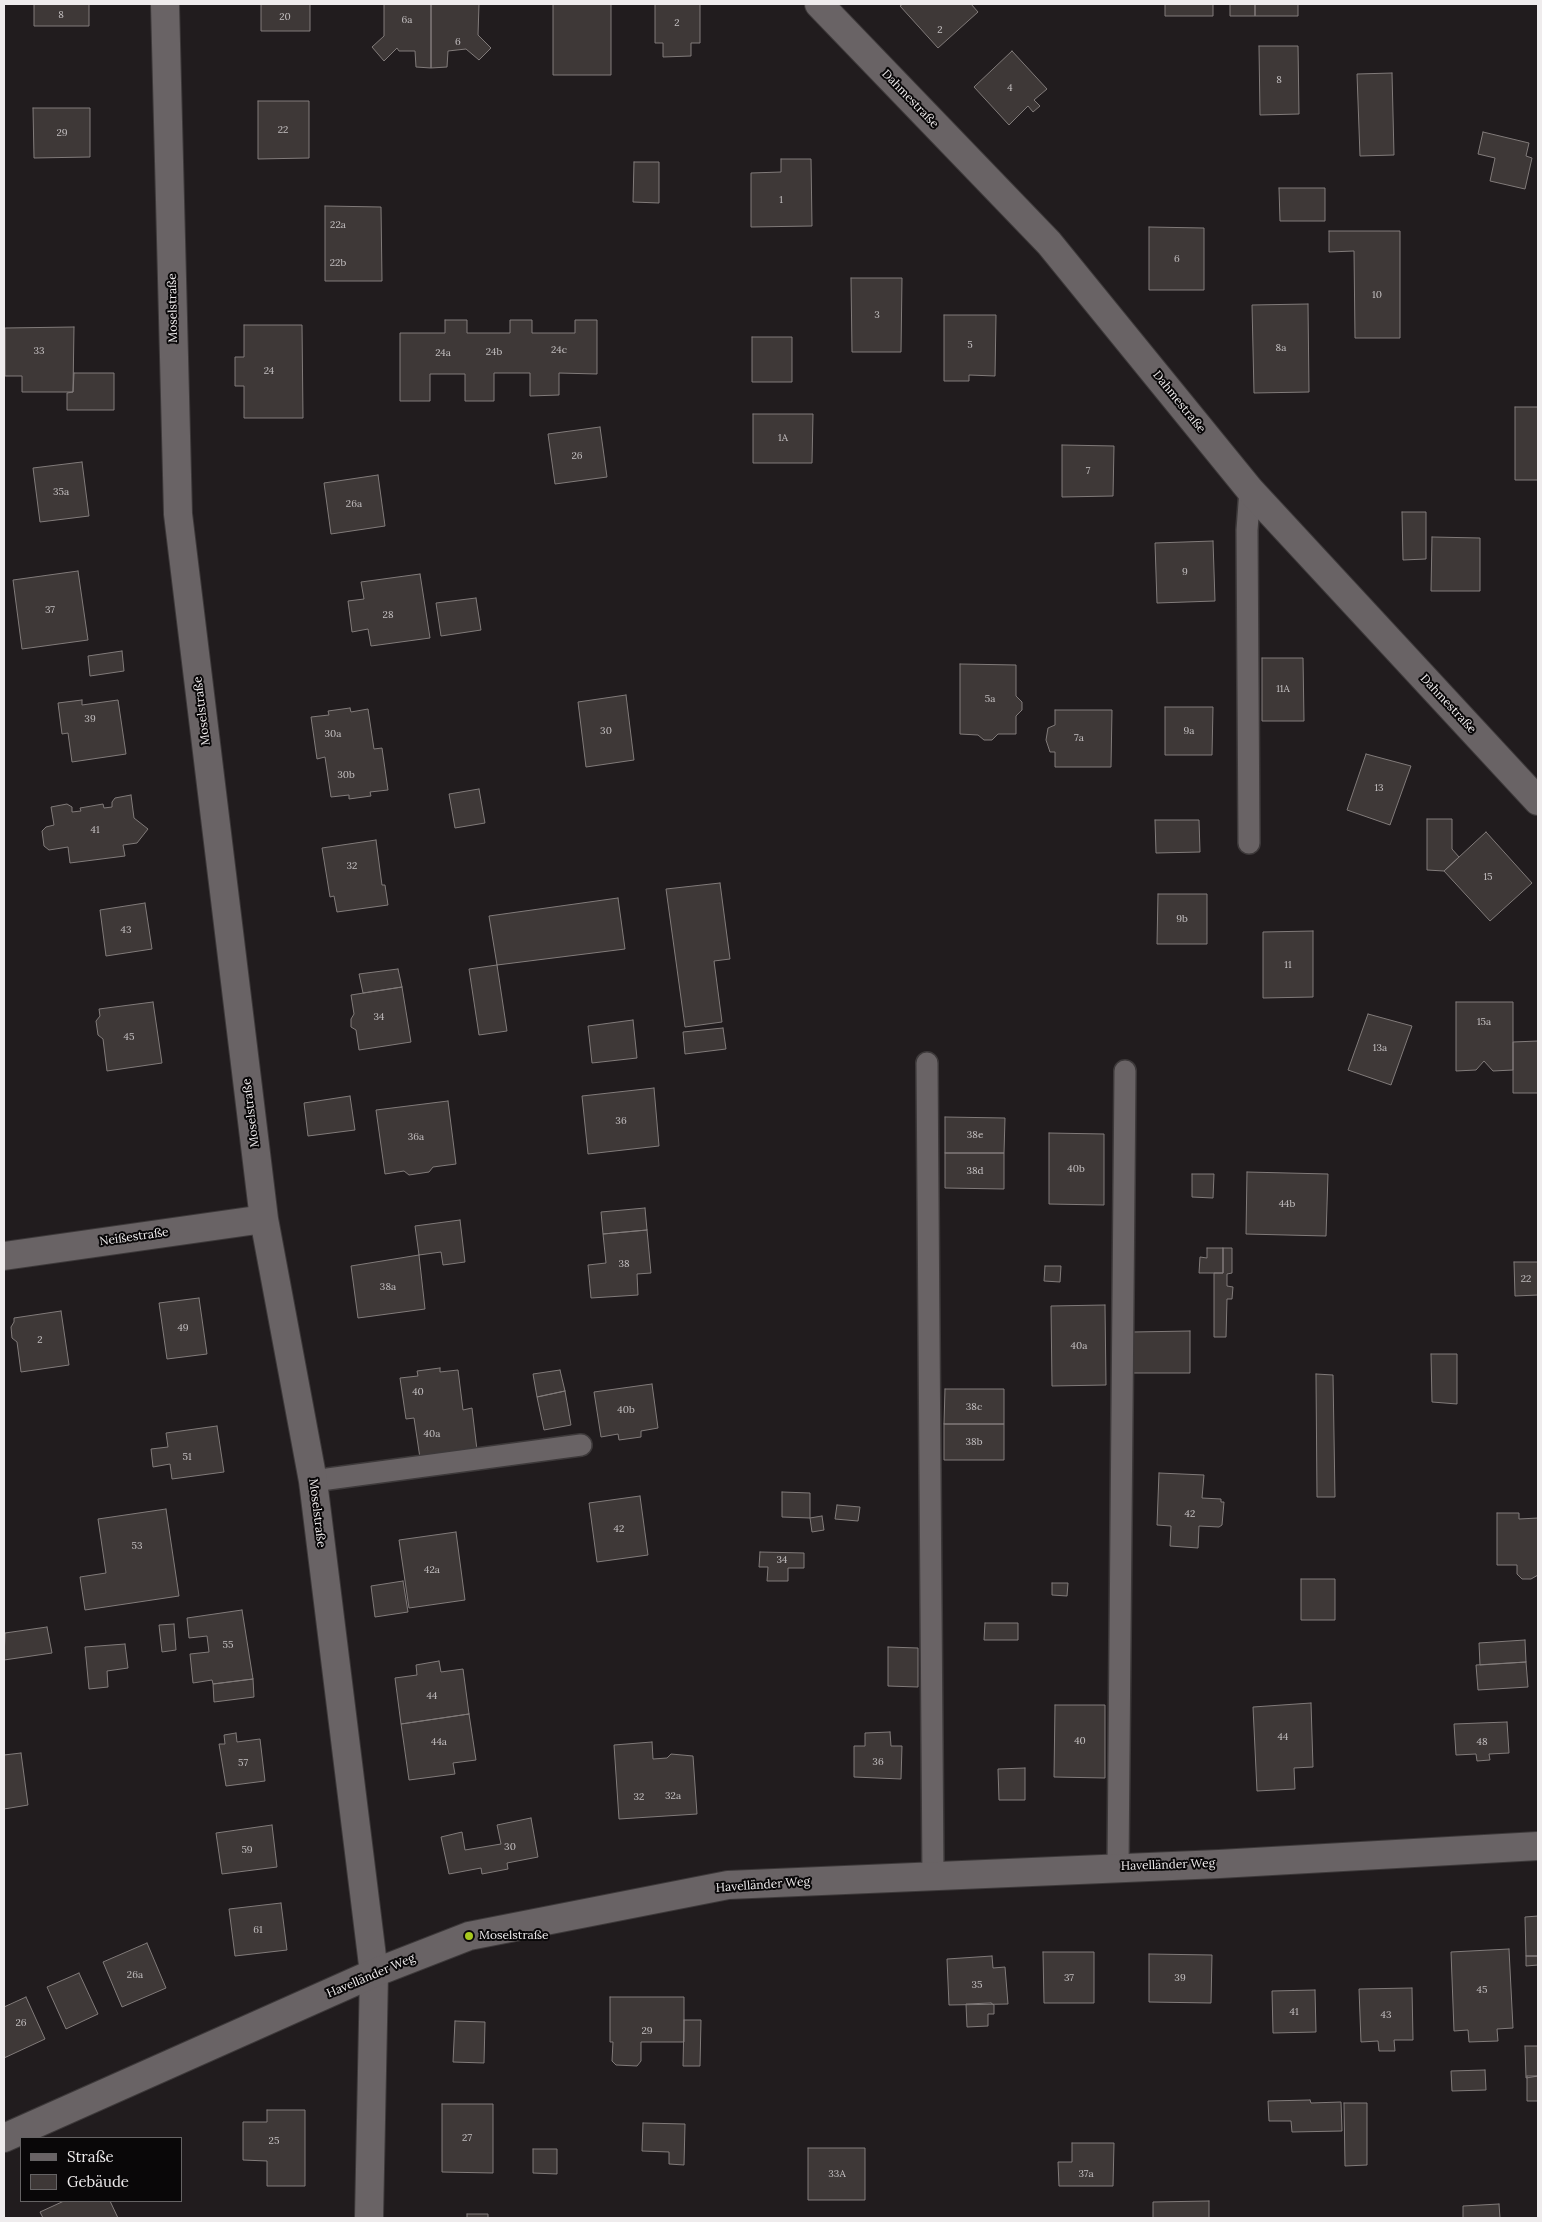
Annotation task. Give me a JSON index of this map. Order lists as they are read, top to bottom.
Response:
{
  "streets": {
    "street": [
      "Dahmestraße",
      "Moselstraße",
      "Neißestraße",
      "Havelländer Weg"
    ]
  },
  "crossings": [
    ["Moselstraße", "Neißestraße"],
    ["Moselstraße", "Havelländer Weg"]
  ],
  "places": ["Moselstraße"],
  "house_numbers": [
    "8",
    "20",
    "6a",
    "2",
    "2",
    "6",
    "8",
    "4",
    "22",
    "29",
    "1",
    "22a",
    "6",
    "22b",
    "10",
    "3",
    "5",
    "8a",
    "24c",
    "33",
    "24b",
    "24a",
    "24",
    "1A",
    "26",
    "7",
    "35a",
    "26a",
    "9",
    "37",
    "28",
    "11A",
    "5a",
    "39",
    "30",
    "9a",
    "30a",
    "7a",
    "30b",
    "13",
    "41",
    "32",
    "15",
    "9b",
    "43",
    "11",
    "34",
    "15a",
    "45",
    "13a",
    "36",
    "38e",
    "36a",
    "40b",
    "38d",
    "44b",
    "38",
    "22",
    "38a",
    "49",
    "2",
    "40a",
    "40",
    "38c",
    "40b",
    "40a",
    "38b",
    "51",
    "42",
    "42",
    "53",
    "34",
    "42a",
    "55",
    "44",
    "44",
    "40",
    "44a",
    "48",
    "36",
    "57",
    "32a",
    "32",
    "30",
    "59",
    "61",
    "26a",
    "37",
    "39",
    "35",
    "45",
    "41",
    "43",
    "26",
    "29",
    "27",
    "25",
    "33A",
    "37a"
  ],
  "legend": ["Straße", "Gebäude"]
}
